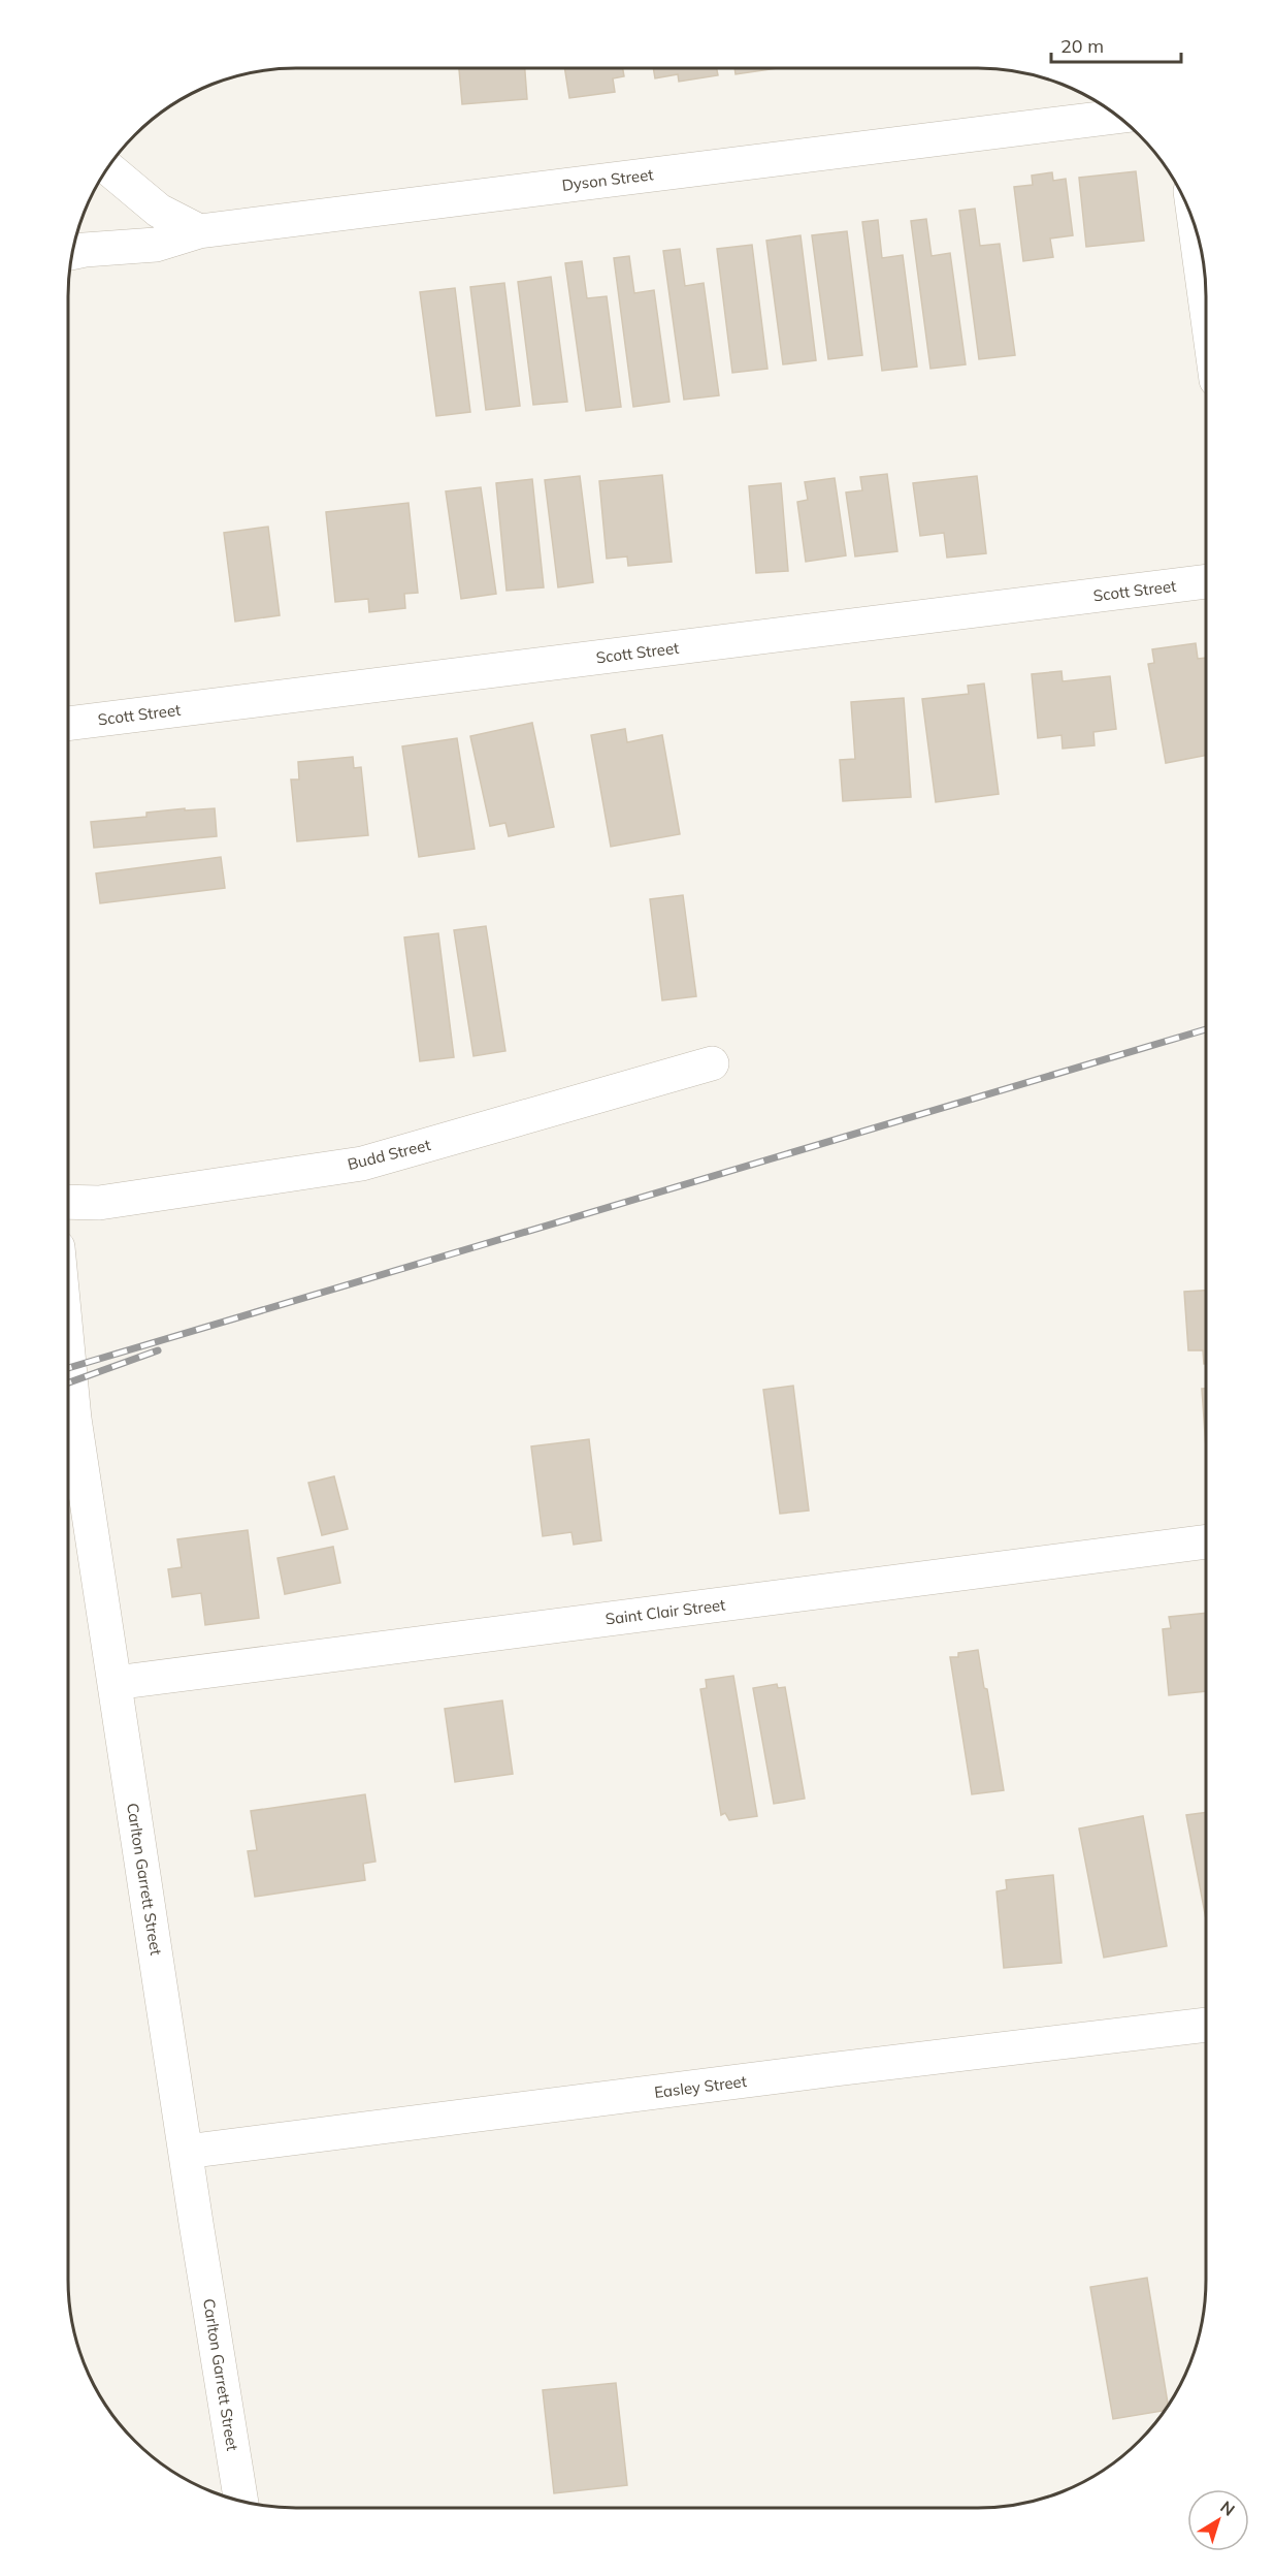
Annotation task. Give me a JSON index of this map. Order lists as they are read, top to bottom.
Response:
{
  "streets": {
    "street": [
      "Dyson Street",
      "Scott Street",
      "Budd Street",
      "Saint Clair Street",
      "Carlton Garrett Street",
      "Easley Street"
    ]
  },
  "crossings": [
    ["Saint Clair Street", "Carlton Garrett Street"],
    ["Carlton Garrett Street", "Easley Street"]
  ],
  "scale_bar": "20 m",
  "north": "top right"
}
